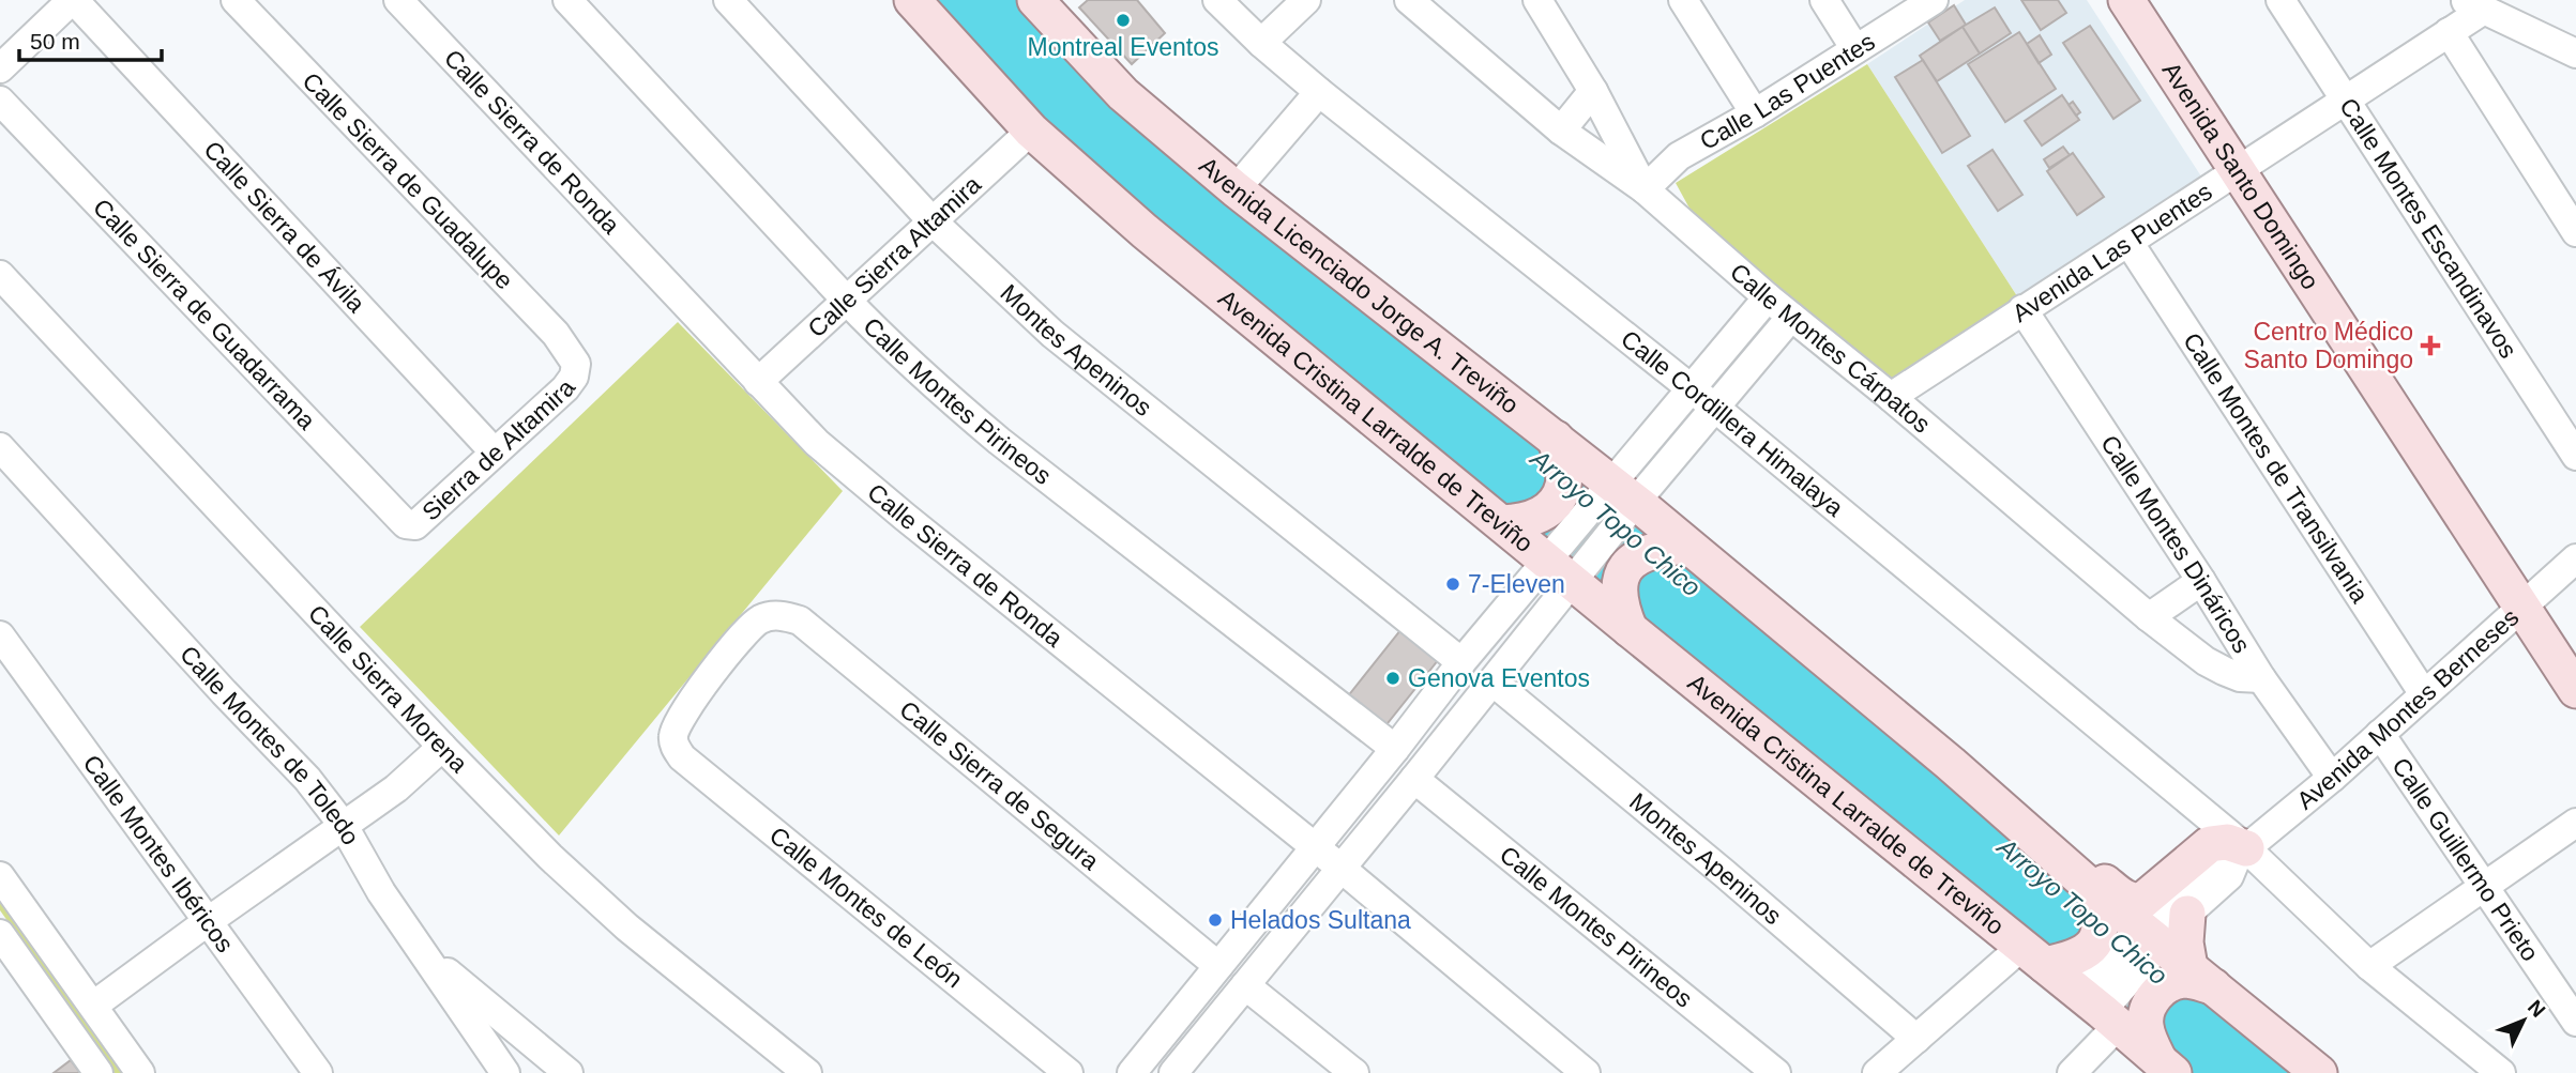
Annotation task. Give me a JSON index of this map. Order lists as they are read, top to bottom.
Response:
{
  "streets": {
    "main road": ["Avenida Santo Domingo", "Avenida Licenciado Jorge A. Treviño", "Avenida Cristina Larralde de Treviño"],
    "street": [
      "Calle Las Puentes",
      "Calle Sierra de Ronda",
      "Calle Sierra de Guadalupe",
      "Calle Sierra de Ávila",
      "Calle Montes Escandinavos",
      "Avenida Las Puentes",
      "Calle Sierra Altamira",
      "Calle Sierra de Guadarrama",
      "Calle Montes Cárpatos",
      "Montes Apeninos",
      "Calle Montes Pirineos",
      "Calle Cordillera Himalaya",
      "Sierra de Altamira",
      "Calle Montes de Transilvania",
      "Calle Montes Dináricos",
      "Calle Sierra Morena",
      "Avenida Montes Berneses",
      "Calle Montes de Toledo",
      "Calle Sierra de Segura",
      "Calle Montes Ibéricos",
      "Calle Guillermo Prieto",
      "Calle Montes de León"
    ]
  },
  "crossings": [
    ["Calle Las Puentes", "Calle Montes Cárpatos"],
    ["Calle Sierra de Ronda", "Calle Sierra Altamira"],
    ["Avenida Santo Domingo", "Avenida Las Puentes"],
    ["Avenida Santo Domingo", "Avenida Montes Berneses"],
    ["Calle Sierra de Guadalupe", "Sierra de Altamira"],
    ["Calle Sierra de Ávila", "Sierra de Altamira"],
    ["Calle Montes Escandinavos", "Avenida Las Puentes"],
    ["Avenida Las Puentes", "Calle Montes Cárpatos"],
    ["Avenida Las Puentes", "Calle Montes de Transilvania"],
    ["Avenida Las Puentes", "Calle Montes Dináricos"],
    ["Calle Sierra Altamira", "Montes Apeninos"],
    ["Calle Sierra Altamira", "Calle Montes Pirineos"],
    ["Calle Sierra Altamira", "Avenida Cristina Larralde de Treviño"],
    ["Avenida Licenciado Jorge A. Treviño", "Avenida Montes Berneses"],
    ["Calle Sierra de Guadarrama", "Sierra de Altamira"],
    ["Calle Montes Cárpatos", "Calle Montes Dináricos"],
    ["Avenida Cristina Larralde de Treviño", "Avenida Montes Berneses"],
    ["Calle Cordillera Himalaya", "Avenida Montes Berneses"],
    ["Calle Montes de Transilvania", "Avenida Montes Berneses"],
    ["Calle Montes Dináricos", "Avenida Montes Berneses"],
    ["Avenida Montes Berneses", "Calle Guillermo Prieto"],
    ["Calle Sierra de Segura", "Calle Montes de León"]
  ],
  "water": ["Arroyo Topo Chico"],
  "places": {
    "other": [
      "Montreal Eventos",
      "7-Eleven",
      "Genova Eventos",
      "Helados Sultana"
    ],
    "health": ["Centro Médico Santo Domingo"]
  },
  "scale_bar": "50 m",
  "north": "top right"
}
